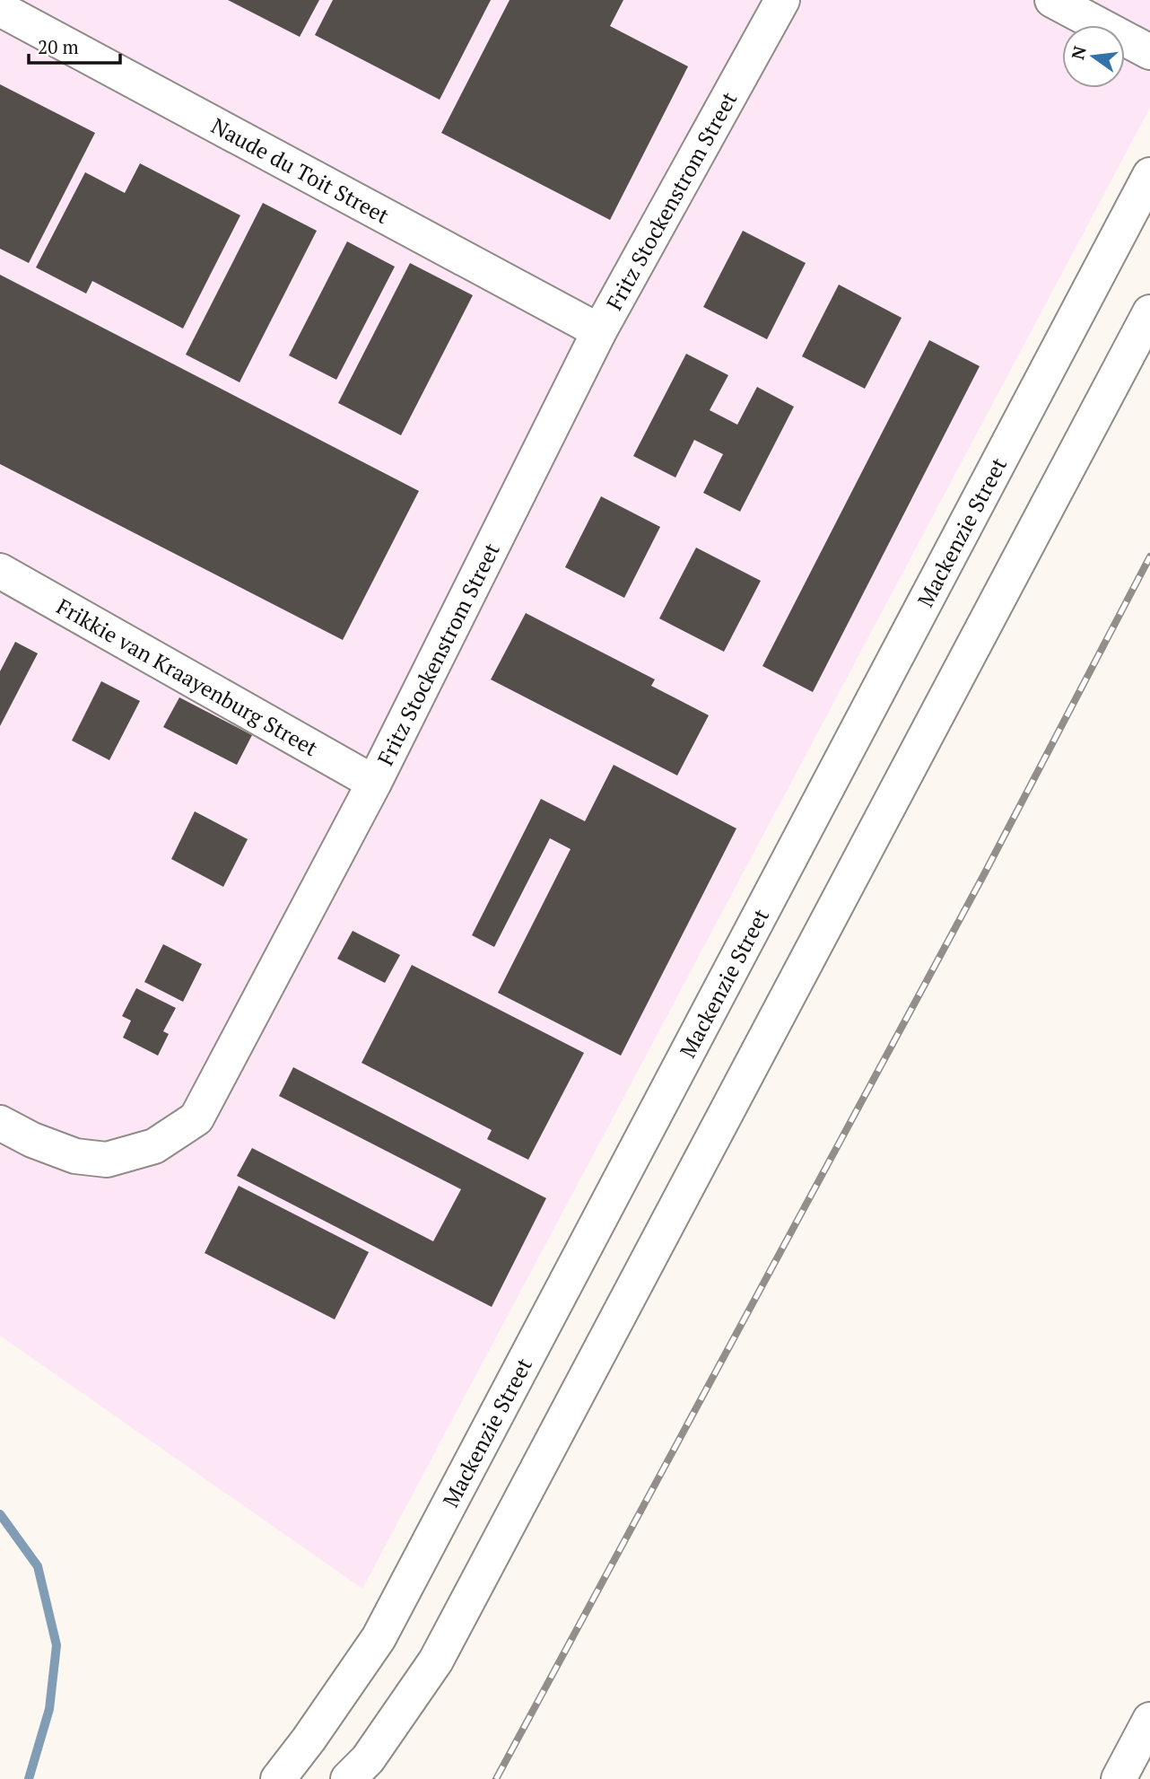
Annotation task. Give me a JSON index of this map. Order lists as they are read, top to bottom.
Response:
{
  "streets": {
    "street": [
      "Naude du Toit Street",
      "Fritz Stockenstrom Street",
      "Mackenzie Street",
      "Frikkie van Kraayenburg Street"
    ]
  },
  "crossings": [
    ["Naude du Toit Street", "Fritz Stockenstrom Street"],
    ["Fritz Stockenstrom Street", "Frikkie van Kraayenburg Street"]
  ],
  "scale_bar": "20 m",
  "north": "left"
}
